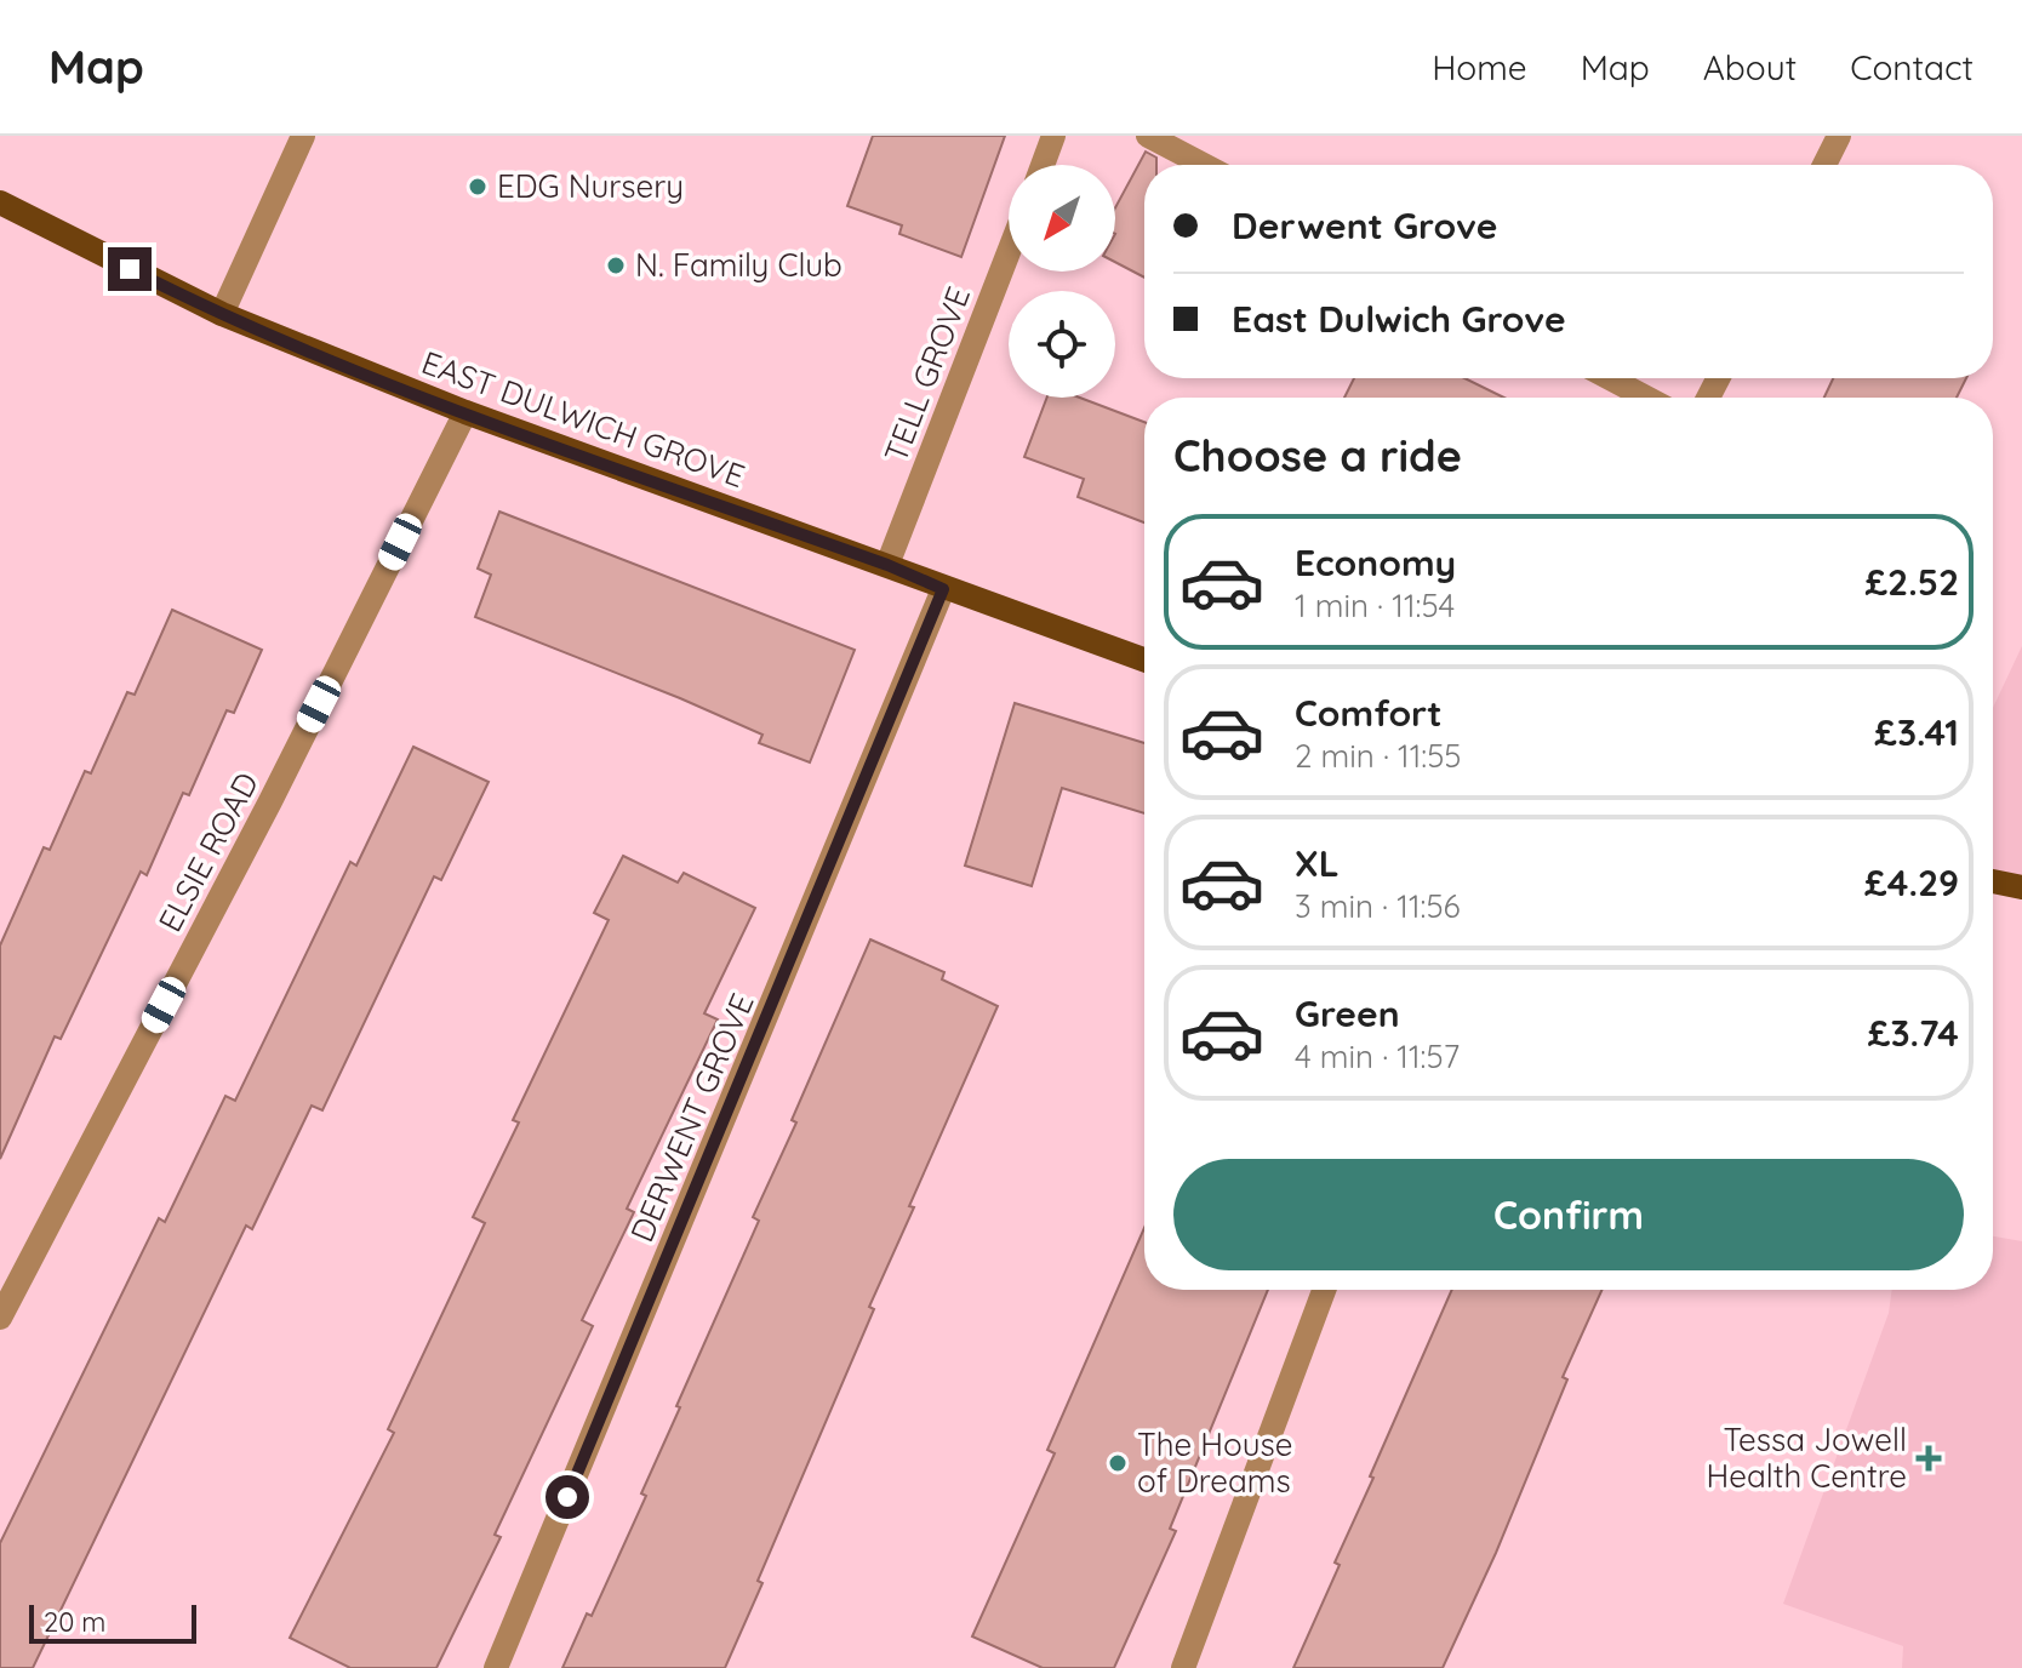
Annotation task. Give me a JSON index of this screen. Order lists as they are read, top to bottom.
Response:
{
  "streets": {
    "main road": ["EAST DULWICH GROVE"],
    "street": ["TELL GROVE", "ELSIE ROAD", "DERWENT GROVE"]
  },
  "crossings": [
    ["TELL GROVE", "EAST DULWICH GROVE"],
    ["EAST DULWICH GROVE", "ELSIE ROAD"],
    ["EAST DULWICH GROVE", "DERWENT GROVE"]
  ],
  "places": {
    "other": ["EDG Nursery", "N. Family Club", "The House of Dreams"],
    "health": ["Tessa Jowell Health Centre"]
  },
  "scale_bar": "20 m",
  "north": "bottom left",
  "page": {
    "header": "Map",
    "nav": [
      "Home",
      "Map",
      "About",
      "Contact"
    ],
    "banner": ["Derwent Grove", "East Dulwich Grove"],
    "heading": "Choose a ride",
    "list": [
      {
        "name": "Economy",
        "note": "1 min · 11:54",
        "value": "£2.52"
      },
      {
        "name": "Comfort",
        "note": "2 min · 11:55",
        "value": "£3.41"
      },
      {
        "name": "XL",
        "note": "3 min · 11:56",
        "value": "£4.29"
      },
      {
        "name": "Green",
        "note": "4 min · 11:57",
        "value": "£3.74"
      }
    ],
    "buttons": "Confirm",
    "scale": "20 m"
  }
}
